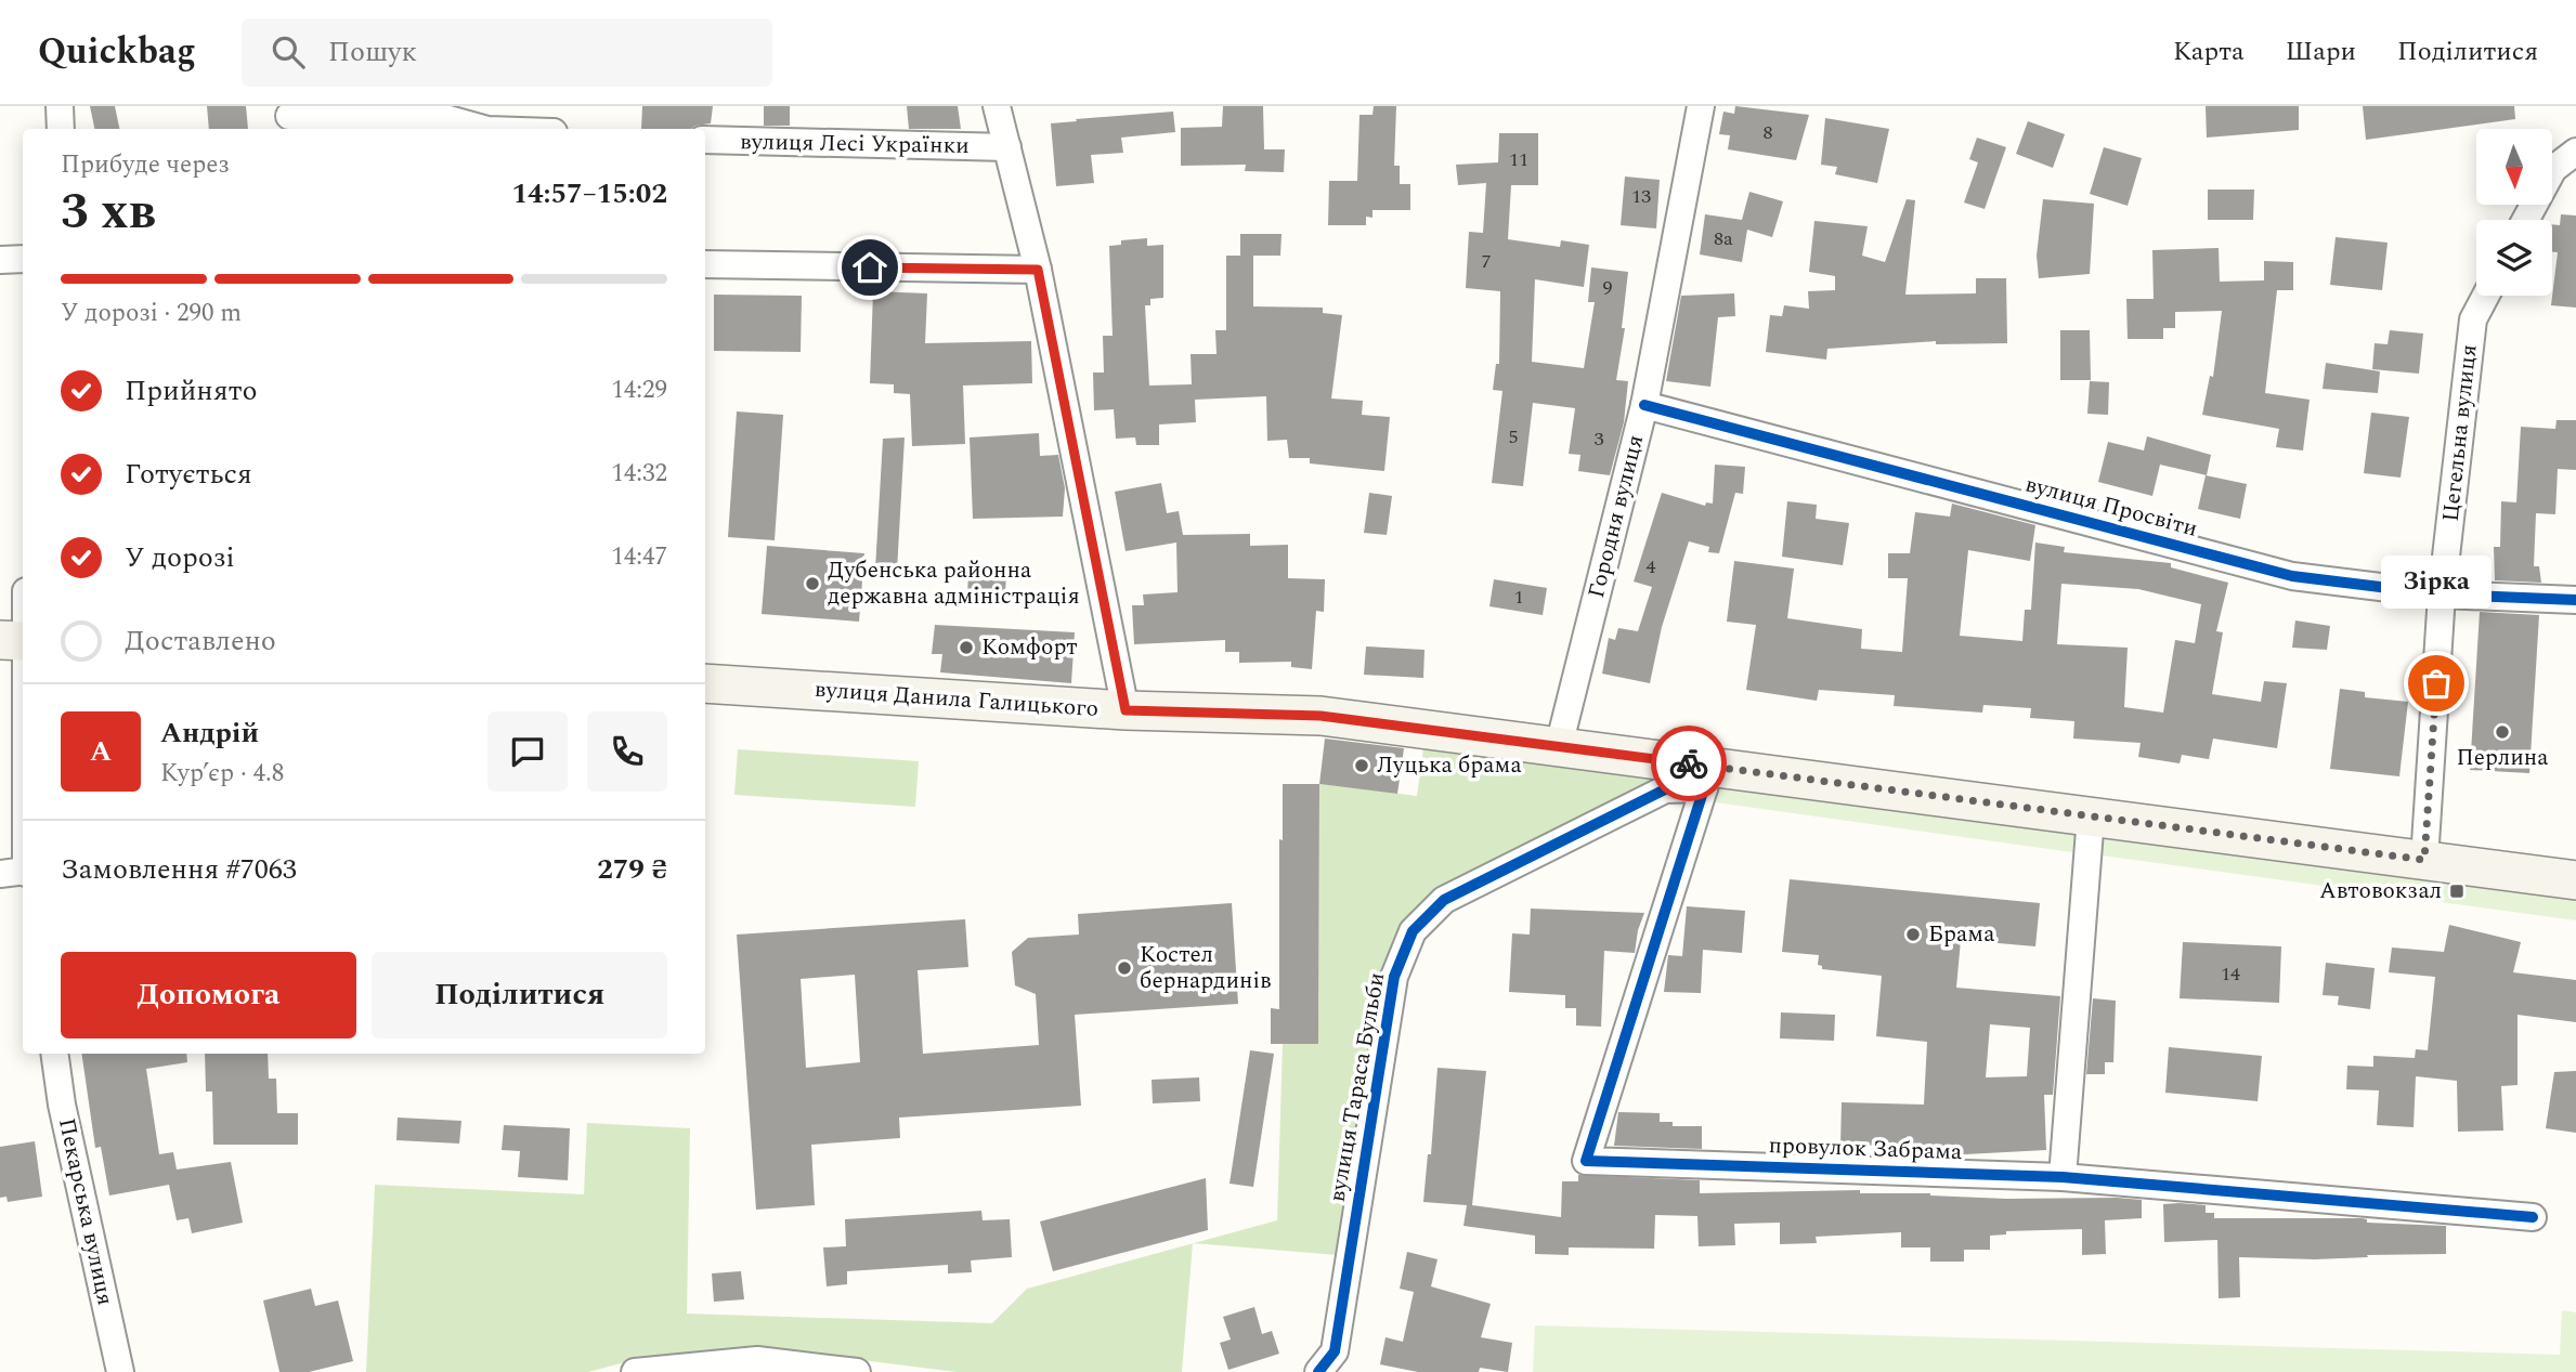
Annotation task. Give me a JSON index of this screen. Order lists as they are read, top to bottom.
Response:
{
  "streets": {
    "main road": ["вулиця Данила Галицького"],
    "street": [
      "вулиця Лесі Українки",
      "Цегельна вулиця",
      "вулиця Просвіти",
      "Городня вулиця",
      "вулиця Тараса Бульби",
      "провулок Забрама",
      "Пекарська вулиця"
    ]
  },
  "crossings": [
    ["Цегельна вулиця", "вулиця Просвіти"],
    ["Цегельна вулиця", "вулиця Данила Галицького"],
    ["вулиця Просвіти", "Городня вулиця"],
    ["Городня вулиця", "вулиця Данила Галицького"],
    ["вулиця Данила Галицького", "вулиця Тараса Бульби"],
    ["вулиця Данила Галицького", "провулок Забрама"],
    ["вулиця Тараса Бульби", "провулок Забрама"]
  ],
  "places": {
    "other": [
      "Дубенська районна державна адміністрація",
      "Комфорт",
      "Зірка",
      "Перлина",
      "Луцька брама",
      "Брама",
      "Костел бернардинів"
    ],
    "transit": ["Автовокзал"]
  },
  "house_numbers": [
    "8",
    "11",
    "13",
    "8а",
    "7",
    "9",
    "5",
    "3",
    "4",
    "1",
    "14"
  ],
  "north": "bottom",
  "page": {
    "header": "Quickbag",
    "search": "Пошук",
    "nav": ["Карта", "Шари", "Поділитися"],
    "heading": ["3 хв", "Прибуде через", "14:57–15:02"],
    "panel": [
      "Андрій",
      "Кур’єр · 4.8",
      "Замовлення #7063",
      "279 ₴"
    ],
    "bar": "У дорозі · 290 m",
    "list": [
      ["Прийнято", "14:29"],
      ["Готується", "14:32"],
      ["У дорозі", "14:47"],
      "Доставлено"
    ],
    "bubble": "Зірка",
    "round": "А",
    "buttons": ["Допомога", "Поділитися"]
  }
}
